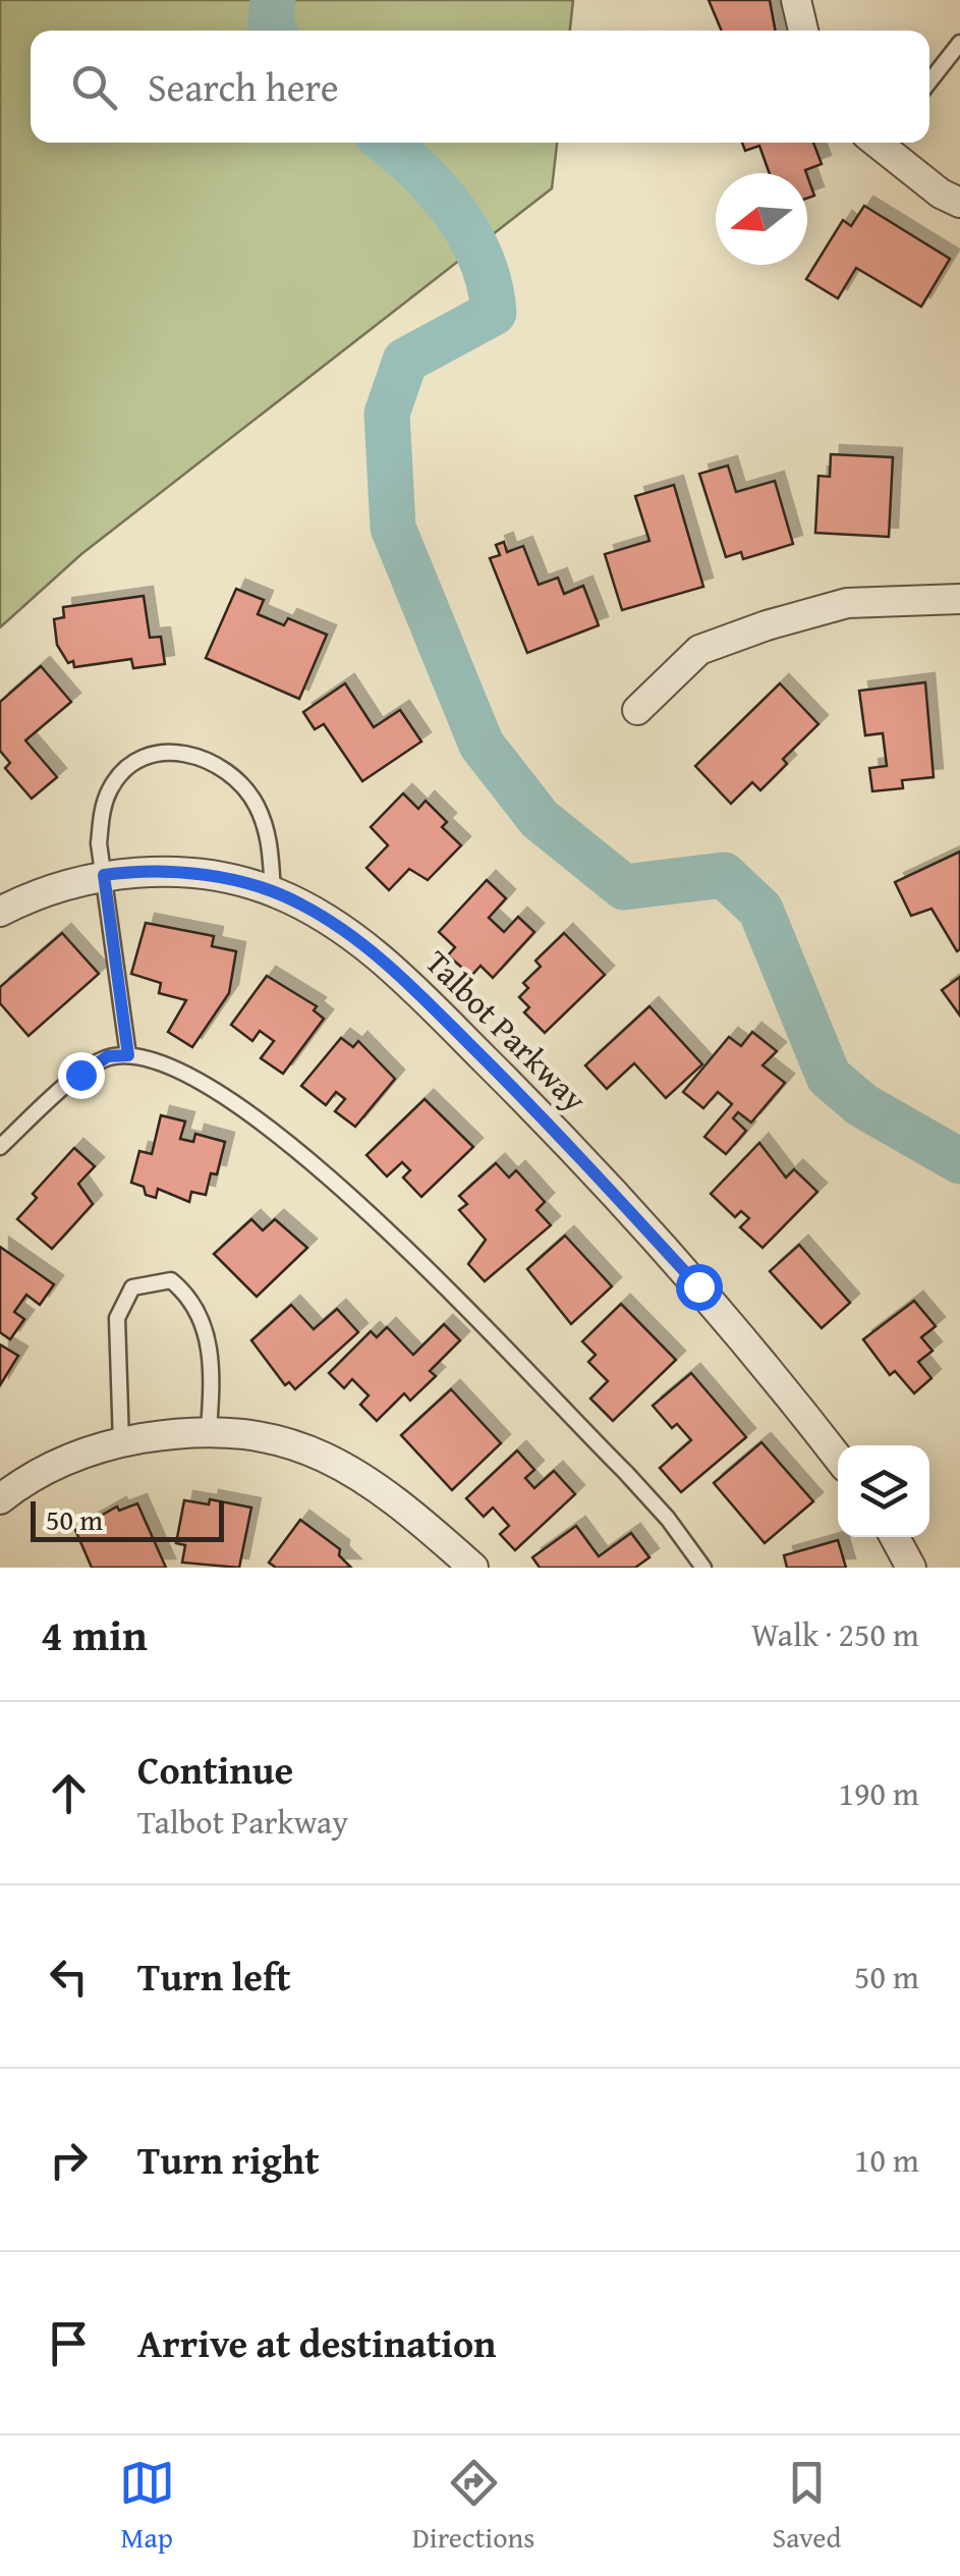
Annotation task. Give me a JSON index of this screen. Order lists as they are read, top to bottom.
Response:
{
  "streets": {
    "street": ["Talbot Parkway"]
  },
  "scale_bar": "50 m",
  "north": "left",
  "page": {
    "search": "Search here",
    "scale": "50 m",
    "heading": ["4 min", "Walk · 250 m"],
    "list": [
      ["Continue", "Talbot Parkway", "190 m"],
      ["Turn left", "50 m"],
      ["Turn right", "10 m"],
      "Arrive at destination"
    ],
    "nav": ["Map", "Directions", "Saved"]
  }
}
